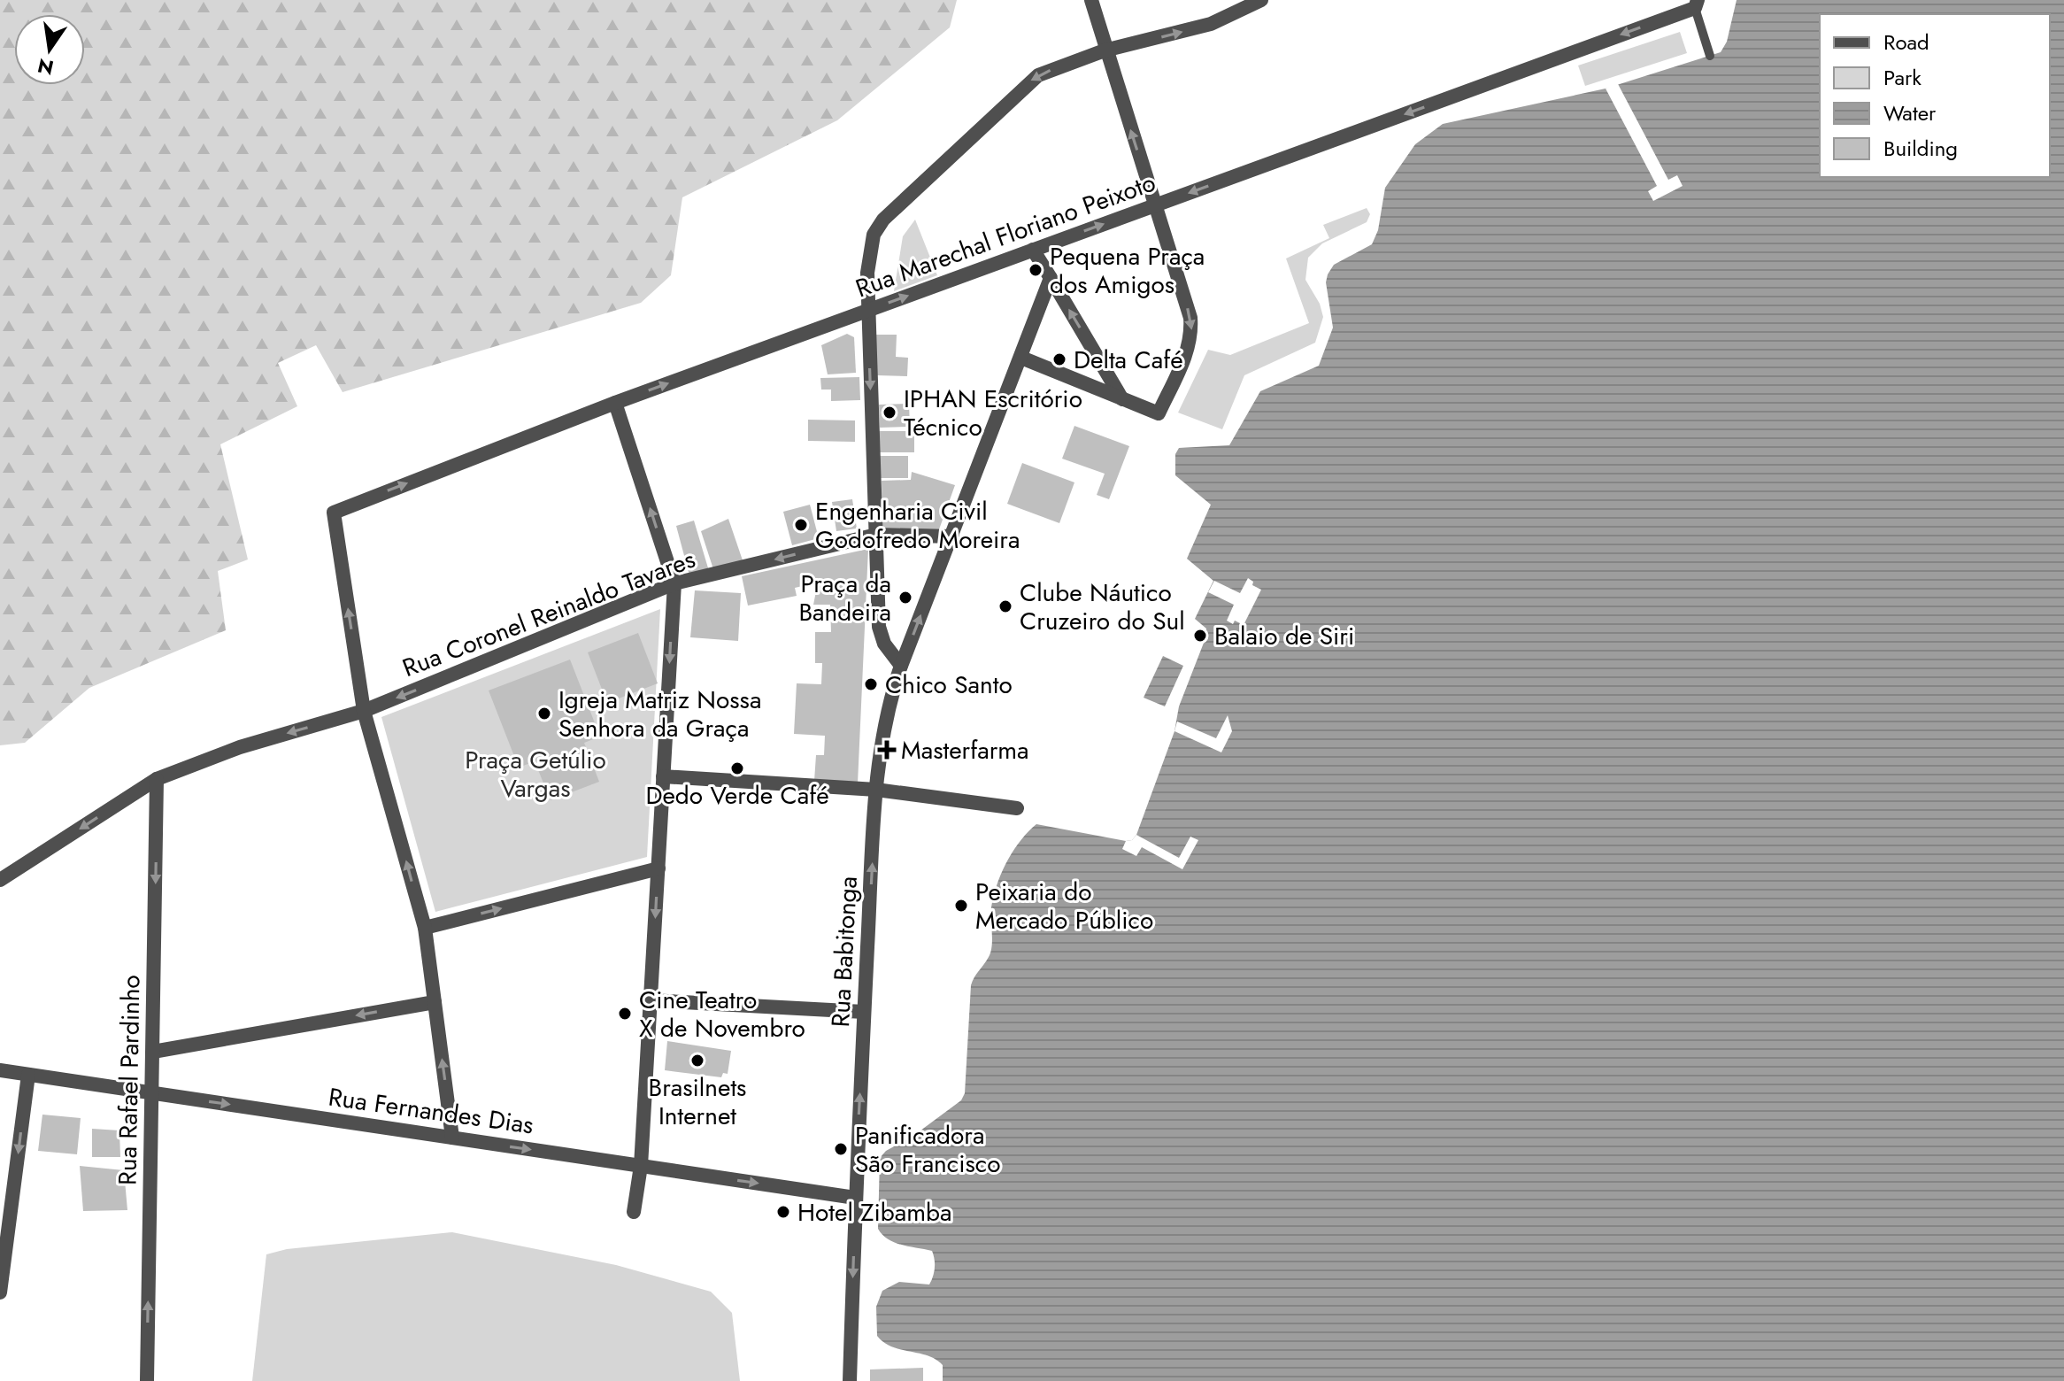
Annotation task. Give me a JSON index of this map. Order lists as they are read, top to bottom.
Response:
{
  "streets": {
    "street": [
      "Rua Marechal Floriano Peixoto",
      "Rua Coronel Reinaldo Tavares",
      "Rua Babitonga",
      "Rua Rafael Pardinho",
      "Rua Fernandes Dias"
    ]
  },
  "crossings": [
    ["Rua Marechal Floriano Peixoto", "Rua Coronel Reinaldo Tavares"],
    ["Rua Coronel Reinaldo Tavares", "Rua Rafael Pardinho"],
    ["Rua Babitonga", "Rua Fernandes Dias"],
    ["Rua Rafael Pardinho", "Rua Fernandes Dias"]
  ],
  "one_way": ["Rua Coronel Reinaldo Tavares"],
  "parks": ["Praça Getúlio Vargas"],
  "places": {
    "other": [
      "Pequena Praça dos Amigos",
      "Delta Café",
      "IPHAN Escritório Técnico",
      "Engenharia Civil Godofredo Moreira",
      "Praça da Bandeira",
      "Clube Náutico Cruzeiro do Sul",
      "Balaio de Siri",
      "Chico Santo",
      "Igreja Matriz Nossa Senhora da Graça",
      "Dedo Verde Café",
      "Peixaria do Mercado Público",
      "Cine Teatro X de Novembro",
      "Brasilnets Internet",
      "Panificadora São Francisco",
      "Hotel Zibamba"
    ],
    "health": ["Masterfarma"]
  },
  "legend": [
    "Road",
    "Park",
    "Water",
    "Building"
  ],
  "north": "bottom"
}
